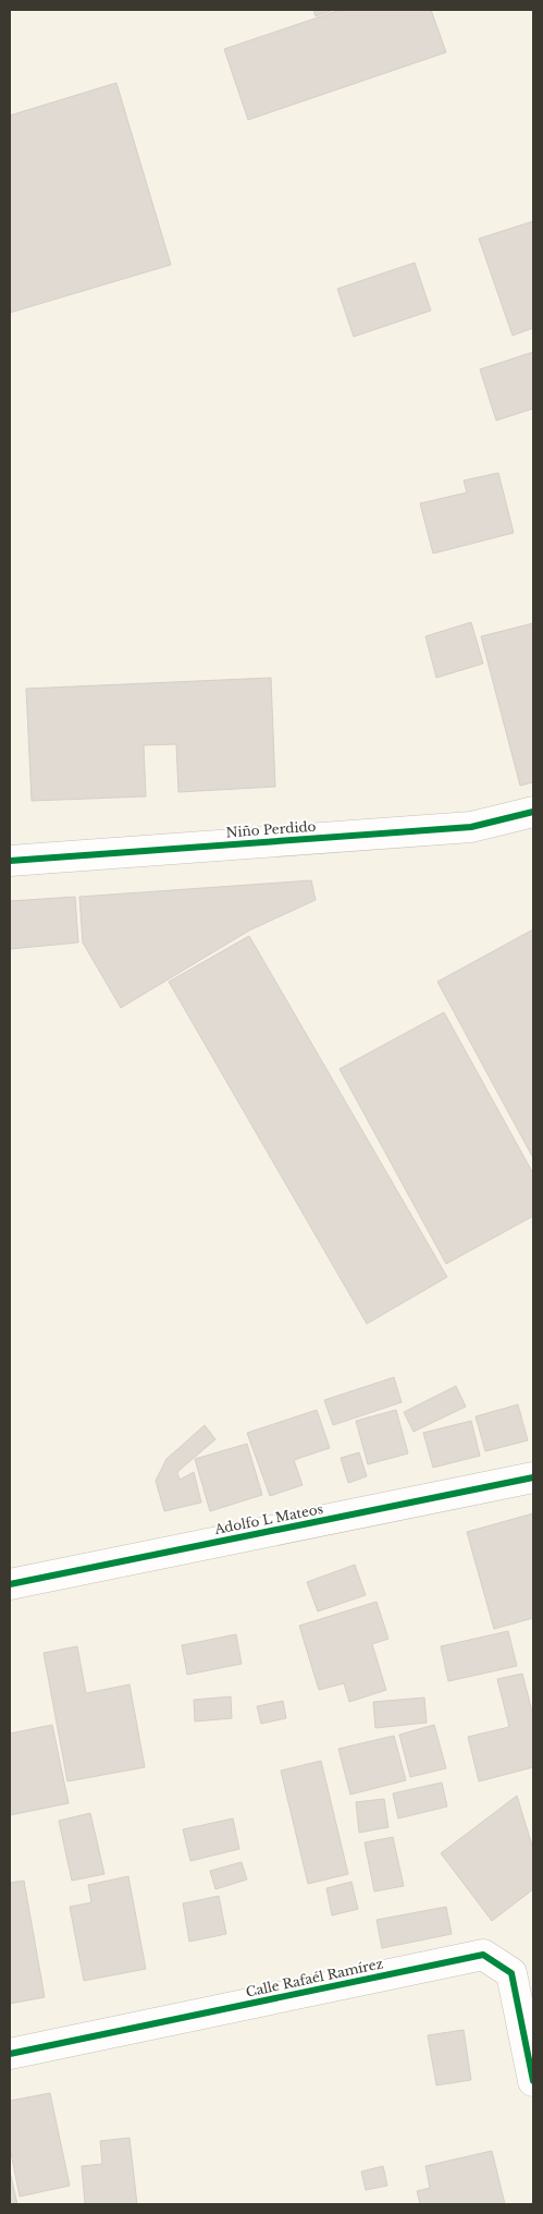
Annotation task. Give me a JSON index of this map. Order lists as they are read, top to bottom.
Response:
{
  "streets": {
    "street": ["Niño Perdido", "Adolfo L Mateos", "Calle Rafaél Ramírez"]
  }
}
